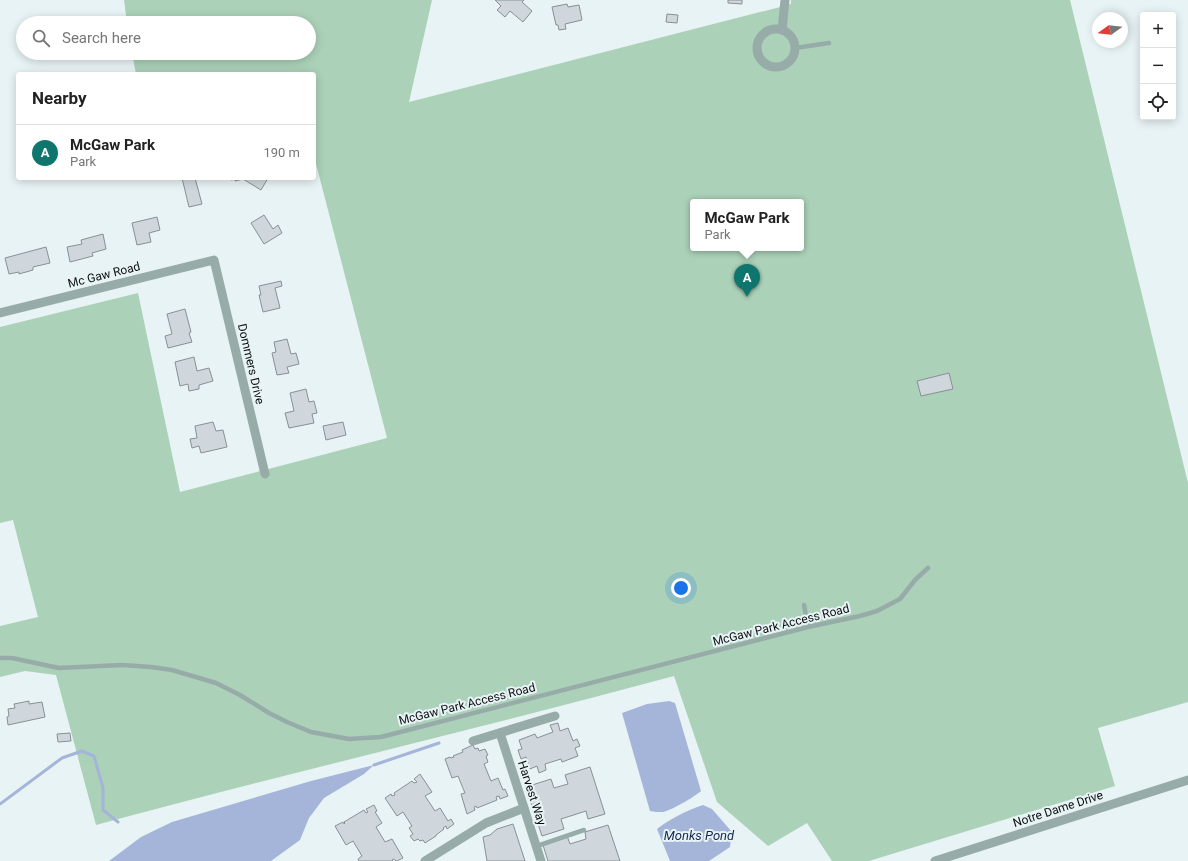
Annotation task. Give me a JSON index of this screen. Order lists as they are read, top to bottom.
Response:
{
  "streets": {
    "street": [
      "Mc Gaw Road",
      "Dommers Drive",
      "Harvest Way",
      "Notre Dame Drive"
    ],
    "lane": ["McGaw Park Access Road"]
  },
  "crossings": [
    ["Mc Gaw Road", "Dommers Drive"]
  ],
  "water": ["Monks Pond"],
  "north": "left",
  "page": {
    "map_buttons": ["+", "−"],
    "search": "Search here",
    "heading": "Nearby",
    "list": [
      {
        "mark": "A",
        "name": "McGaw Park",
        "note": "Park",
        "value": "190 m"
      }
    ],
    "popup": ["McGaw Park", "Park"],
    "pins": "A"
  }
}
